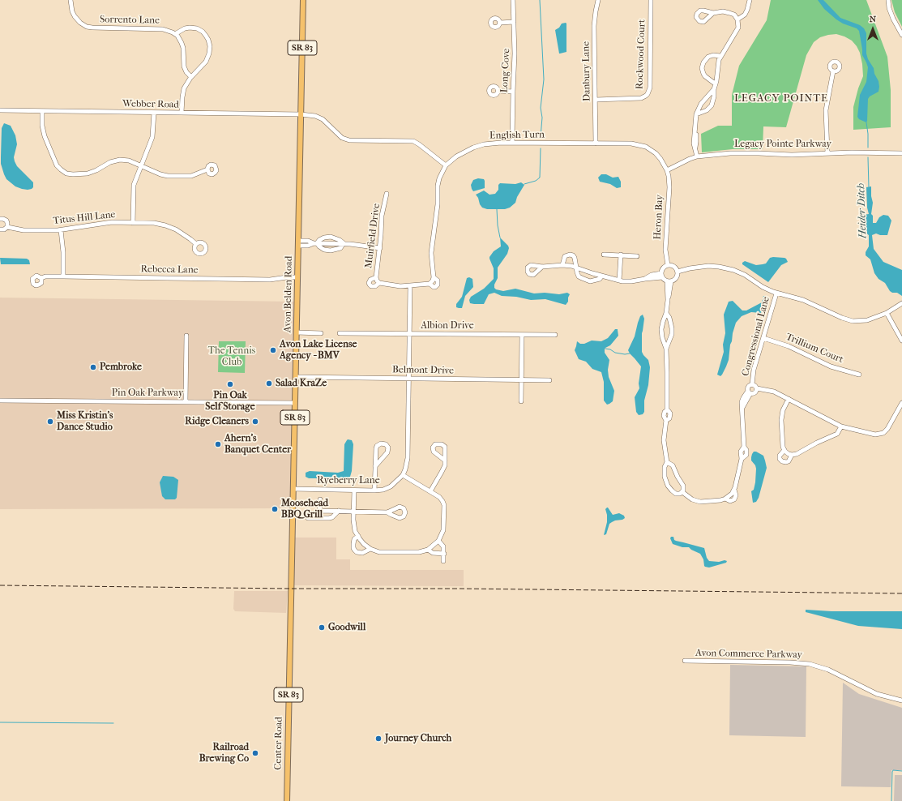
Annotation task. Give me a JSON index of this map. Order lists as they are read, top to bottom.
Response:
{
  "streets": {
    "main road": ["SR 83", "Avon Belden Road", "Center Road"],
    "street": [
      "Sorrento Lane",
      "Rockwood Court",
      "Long Cove",
      "Danbury Lane",
      "Webber Road",
      "English Turn",
      "Legacy Pointe Parkway",
      "Heron Bay",
      "Titus Hill Lane",
      "Muirfield Drive",
      "Rebecca Lane",
      "Albion Drive",
      "Congressional Lane",
      "Trillium Court",
      "Belmont Drive",
      "Pin Oak Parkway",
      "Ryeberry Lane",
      "Avon Commerce Parkway"
    ]
  },
  "crossings": [
    ["Rockwood Court", "Danbury Lane"],
    ["Long Cove", "English Turn"],
    ["Danbury Lane", "English Turn"],
    ["Webber Road", "English Turn"],
    ["Webber Road", "Avon Belden Road"],
    ["English Turn", "Legacy Pointe Parkway"],
    ["English Turn", "Heron Bay"],
    ["Legacy Pointe Parkway", "Heron Bay"],
    ["Rebecca Lane", "Avon Belden Road"],
    ["Avon Belden Road", "Belmont Drive"],
    ["Avon Belden Road", "Pin Oak Parkway"],
    ["Avon Belden Road", "Ryeberry Lane"],
    ["Avon Belden Road", "Center Road"],
    ["Congressional Lane", "Trillium Court"]
  ],
  "districts": ["LEGACY POINTE"],
  "water": ["Heider Ditch"],
  "parks": ["The Tennis Club"],
  "places": [
    "Avon Lake License Agency - BMV",
    "Pembroke",
    "Salad KraZe",
    "Pin Oak Self Storage",
    "Miss Kristin's Dance Studio",
    "Ridge Cleaners",
    "Ahern's Banquet Center",
    "Moosehead BBQ Grill",
    "Goodwill",
    "Journey Church",
    "Railroad Brewing Co"
  ],
  "north": "top"
}
